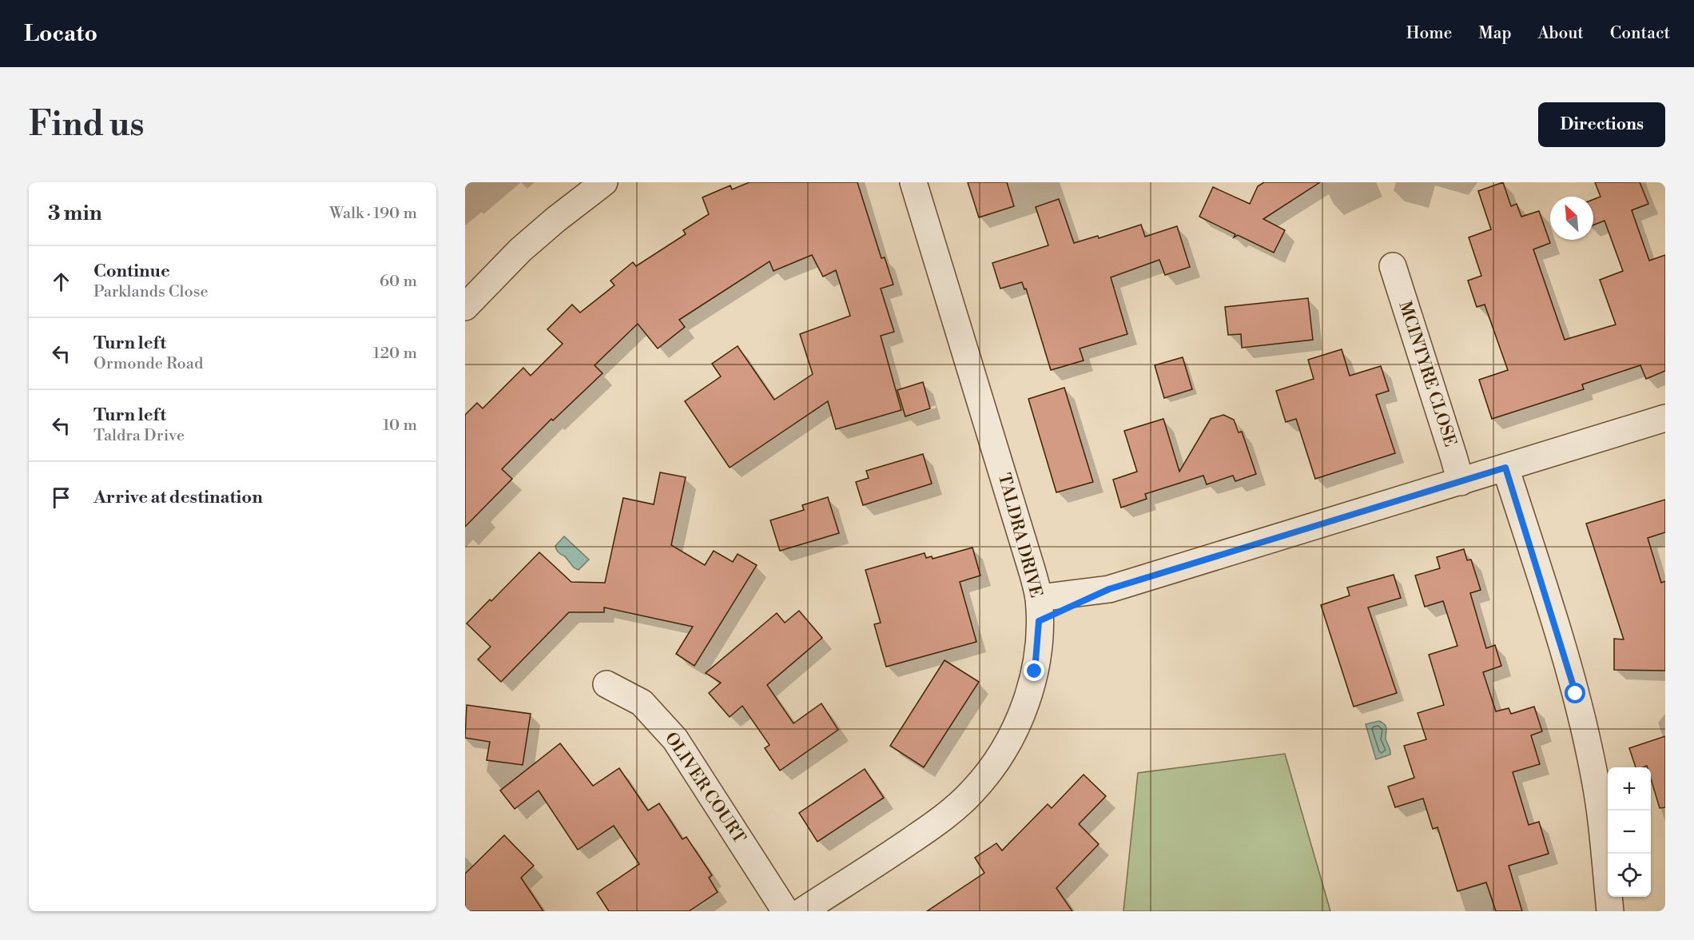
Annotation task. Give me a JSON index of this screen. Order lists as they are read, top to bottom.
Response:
{
  "streets": {
    "street": ["MCINTYRE CLOSE", "TALDRA DRIVE", "OLIVER COURT"]
  },
  "north": "top left",
  "page": {
    "header": "Locato",
    "nav": [
      "Home",
      "Map",
      "About",
      "Contact"
    ],
    "buttons": "Directions",
    "title": "Find us",
    "heading": ["3 min", "Walk · 190 m"],
    "list": [
      ["Continue", "Parklands Close", "60 m"],
      ["Turn left", "Ormonde Road", "120 m"],
      ["Turn left", "Taldra Drive", "10 m"],
      "Arrive at destination"
    ],
    "map_buttons": ["+", "−"]
  }
}
